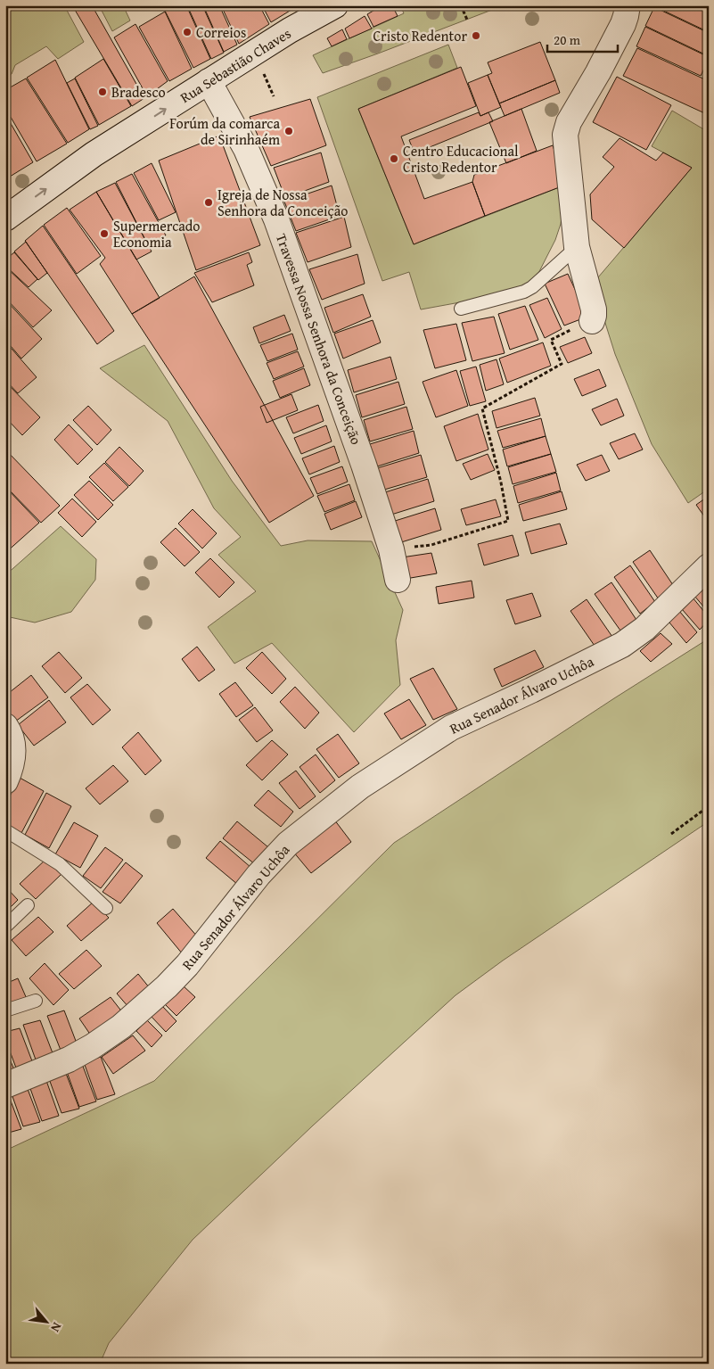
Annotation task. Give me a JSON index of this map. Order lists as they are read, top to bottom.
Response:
{
  "streets": {
    "street": ["Rua Sebastião Chaves", "Travessa Nossa Senhora da Conceição", "Rua Senador Álvaro Uchôa"]
  },
  "crossings": [
    ["Rua Sebastião Chaves", "Travessa Nossa Senhora da Conceição"]
  ],
  "one_way": ["Rua Sebastião Chaves"],
  "places": [
    "Correios",
    "Cristo Redentor",
    "Bradesco",
    "Forúm da comarca de Sirinhaém",
    "Centro Educacional Cristo Redentor",
    "Igreja de Nossa Senhora da Conceição",
    "Supermercado Economia"
  ],
  "scale_bar": "20 m",
  "north": "bottom right"
}
